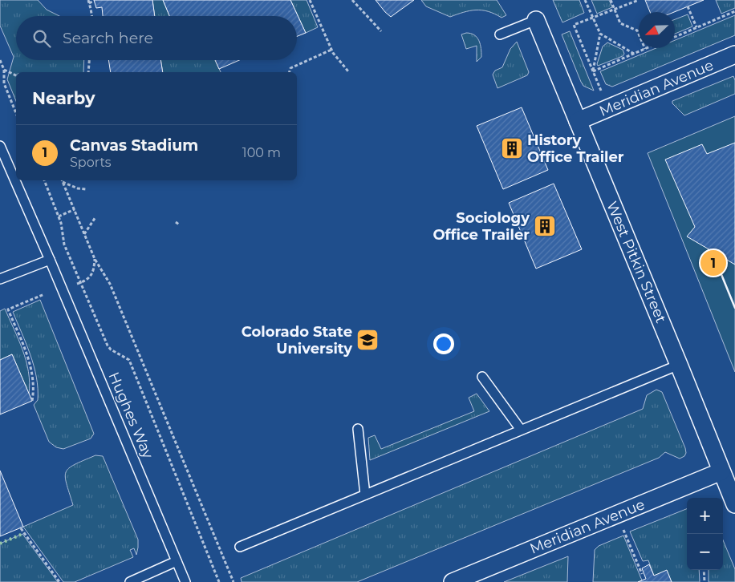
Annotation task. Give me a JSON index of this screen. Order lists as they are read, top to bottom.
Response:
{
  "streets": {
    "street": ["Meridian Avenue", "West Pitkin Street"],
    "lane": ["Hughes Way"]
  },
  "crossings": [
    ["Meridian Avenue", "West Pitkin Street"]
  ],
  "places": {
    "building": ["History Office Trailer", "Sociology Office Trailer"],
    "school or university": ["Colorado State University"]
  },
  "north": "bottom left",
  "page": {
    "search": "Search here",
    "heading": "Nearby",
    "list": [
      {
        "mark": "1",
        "name": "Canvas Stadium",
        "note": "Sports",
        "value": "100 m"
      }
    ],
    "pins": "1",
    "map_buttons": ["+", "−"]
  }
}
